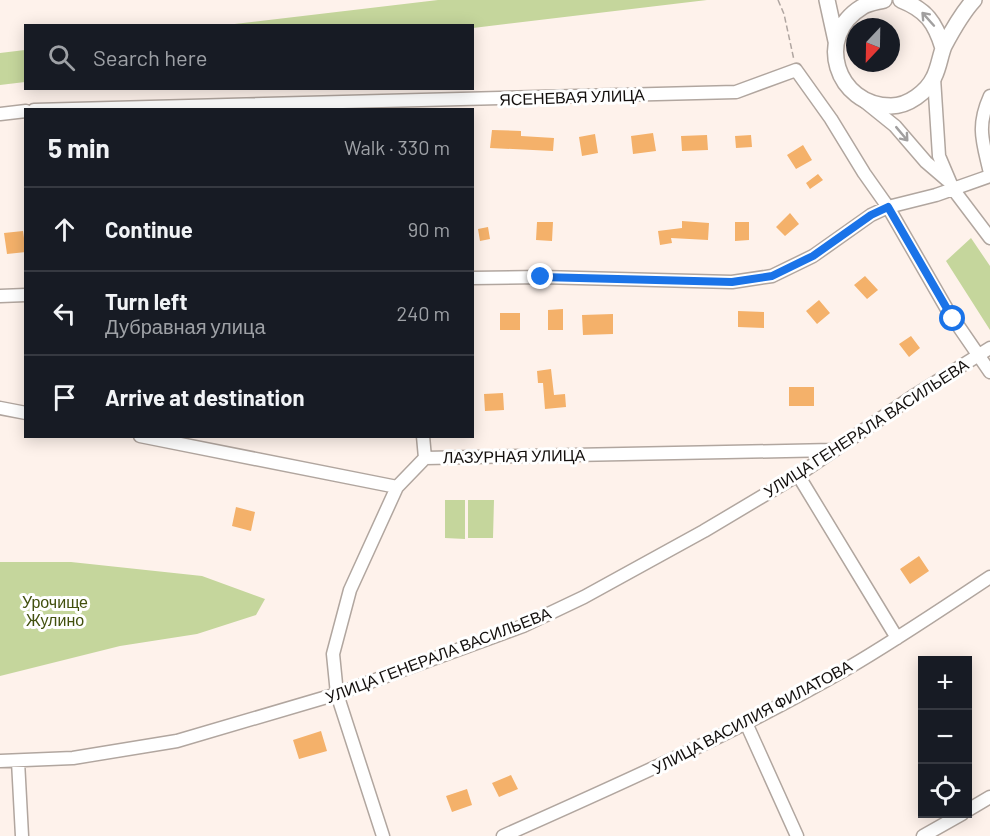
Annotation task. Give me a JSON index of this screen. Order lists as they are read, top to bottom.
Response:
{
  "streets": {
    "street": [
      "ЯСЕНЕВАЯ УЛИЦА",
      "УЛИЦА ГЕНЕРАЛА ВАСИЛЬЕВА",
      "ЛАЗУРНАЯ УЛИЦА",
      "УЛИЦА ВАСИЛИЯ ФИЛАТОВА"
    ]
  },
  "crossings": [
    ["УЛИЦА ГЕНЕРАЛА ВАСИЛЬЕВА", "ЛАЗУРНАЯ УЛИЦА"]
  ],
  "parks": ["Урочище Жулино"],
  "north": "bottom",
  "page": {
    "search": "Search here",
    "heading": ["5 min", "Walk · 330 m"],
    "list": [
      ["Continue", "90 m"],
      ["Turn left", "Дубравная улица", "240 m"],
      "Arrive at destination"
    ],
    "map_buttons": ["+", "−"]
  }
}
